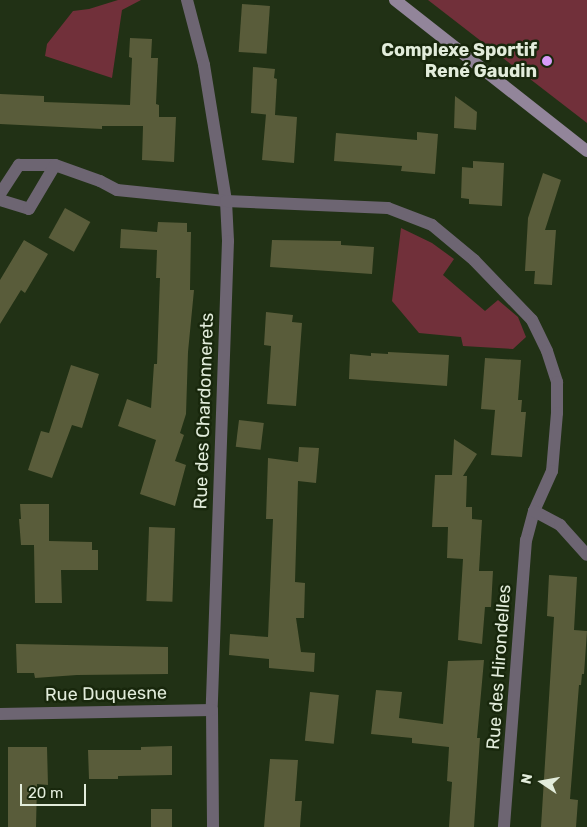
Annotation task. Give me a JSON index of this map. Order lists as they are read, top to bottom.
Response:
{
  "streets": {
    "street": ["Rue des Chardonnerets", "Rue des Hirondelles", "Rue Duquesne"]
  },
  "crossings": [
    ["Rue des Chardonnerets", "Rue des Hirondelles"],
    ["Rue des Chardonnerets", "Rue Duquesne"]
  ],
  "places": ["Complexe Sportif René Gaudin"],
  "scale_bar": "20 m",
  "north": "left"
}
